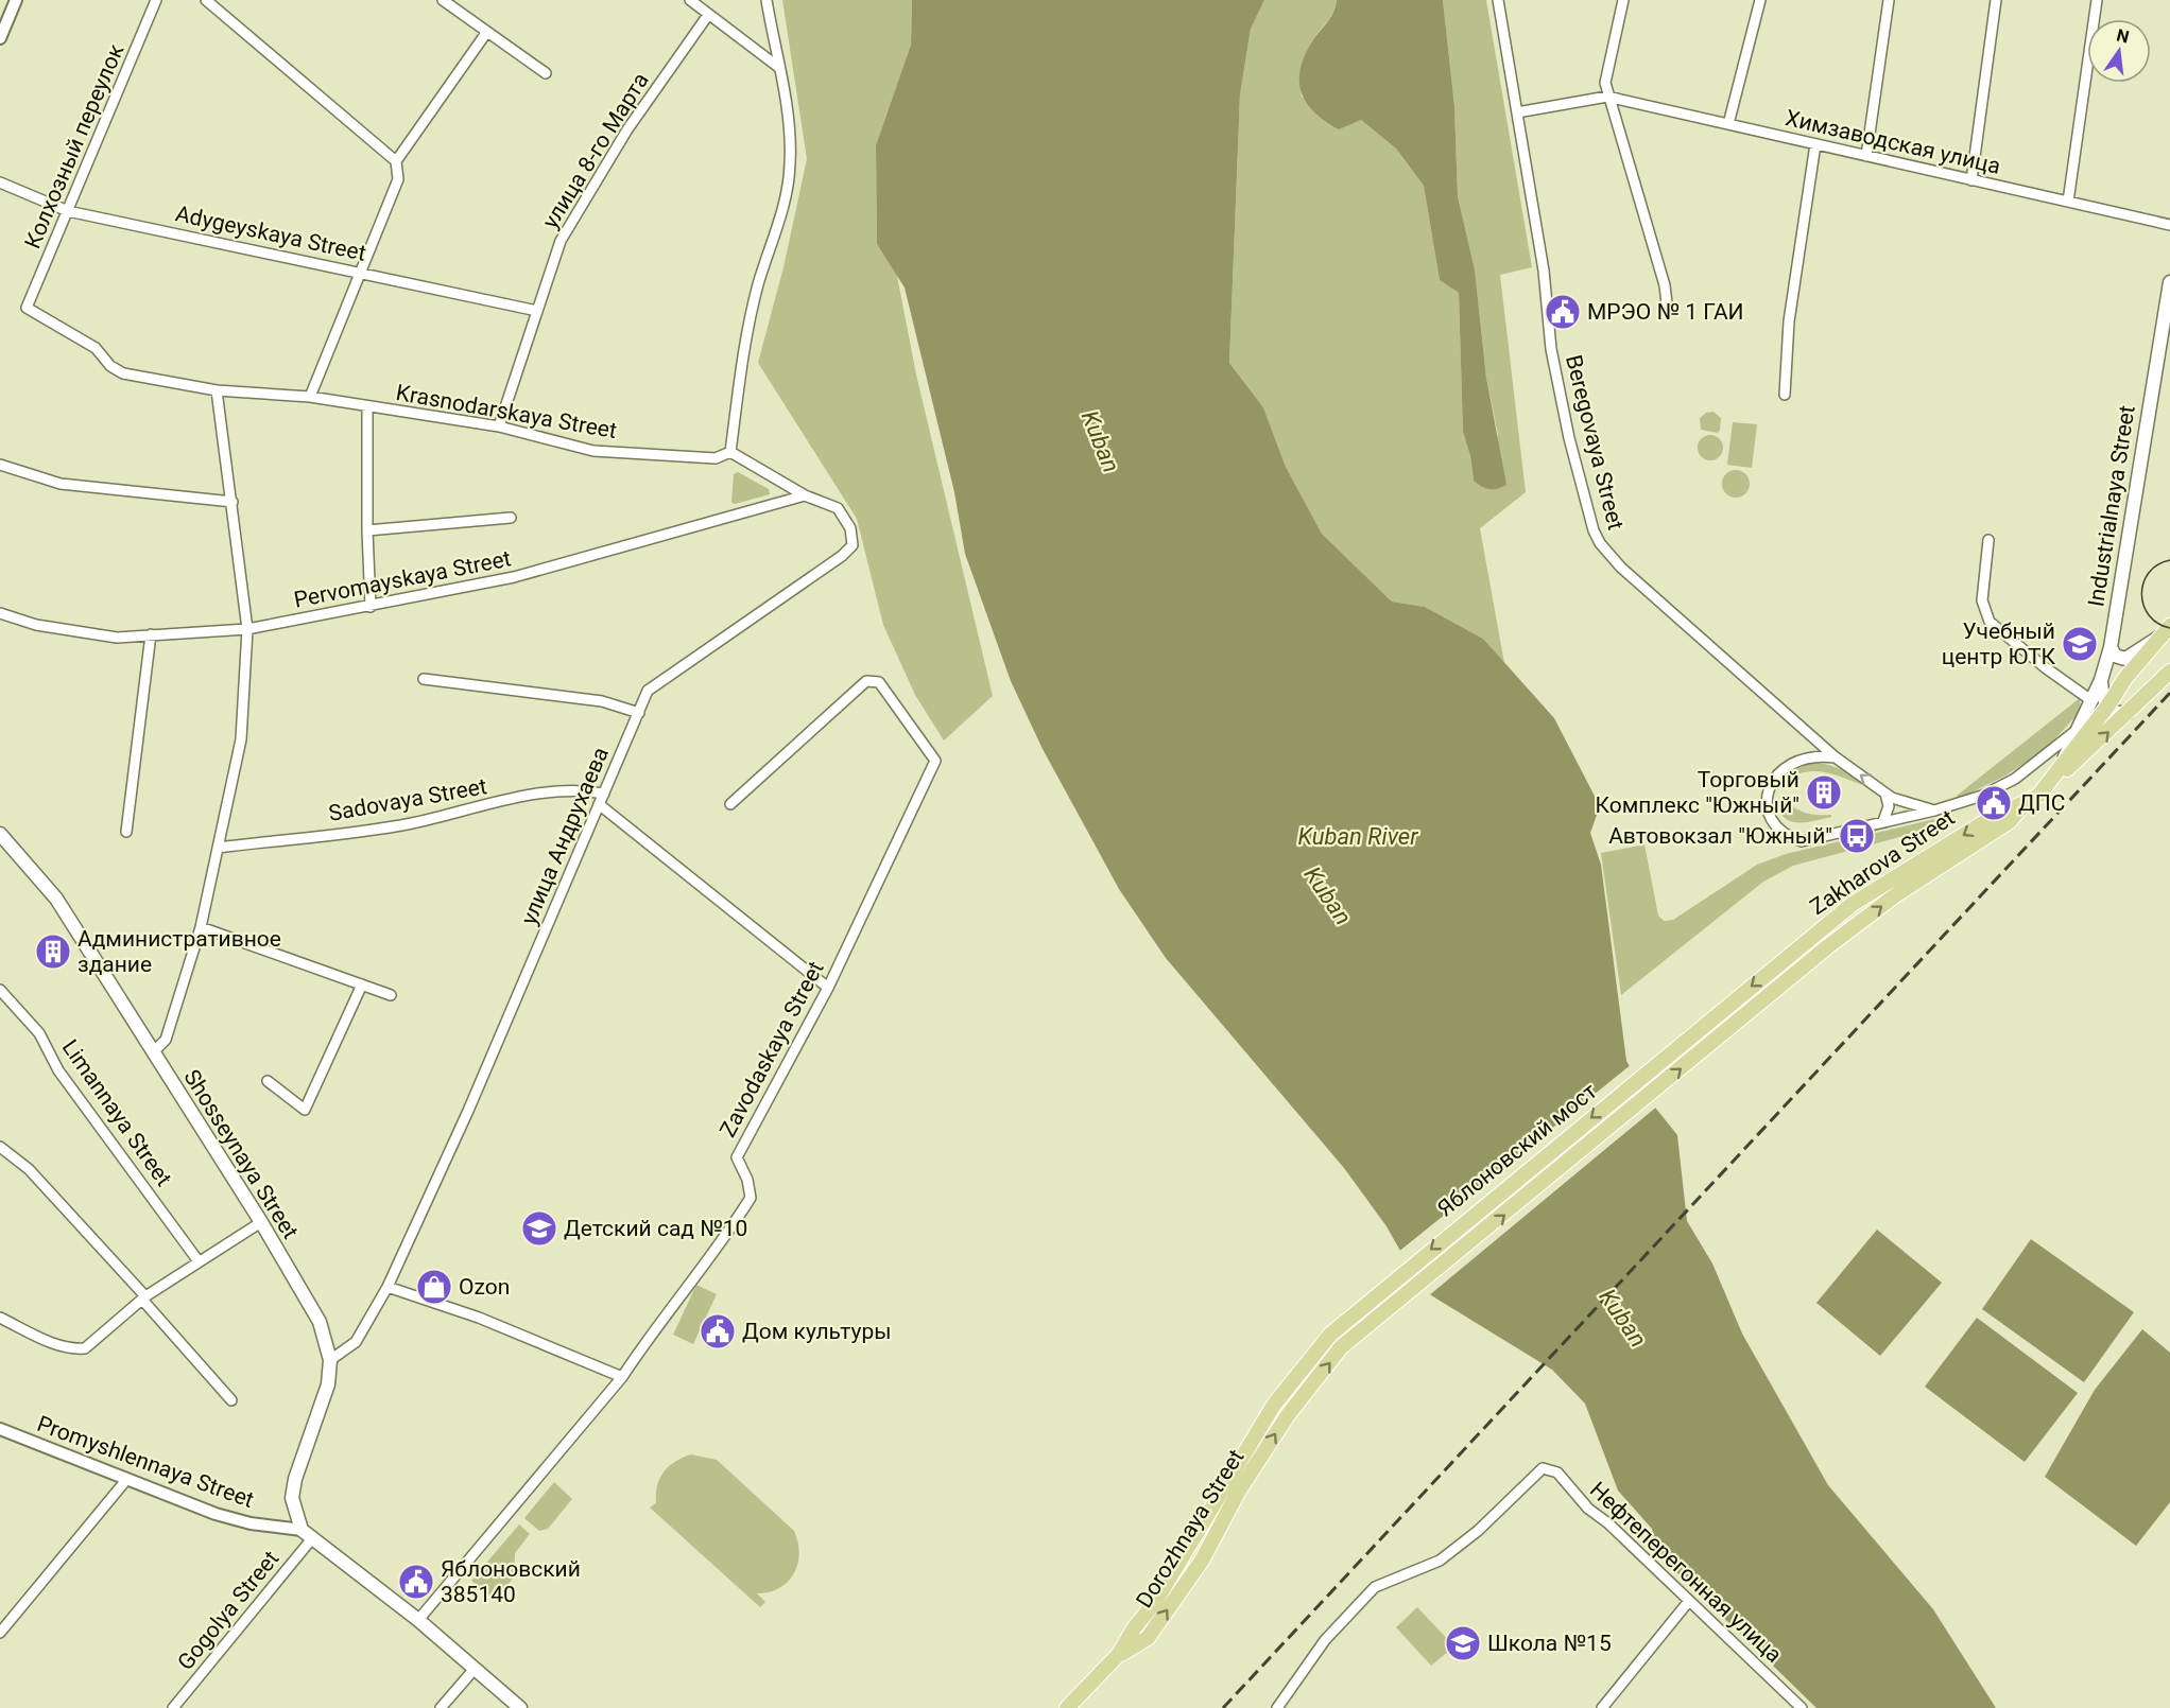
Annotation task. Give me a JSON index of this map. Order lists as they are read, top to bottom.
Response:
{
  "streets": {
    "main road": [
      "Industrialnaya Street",
      "Zakharova Street",
      "Яблоновский мост",
      "Shosseynaya Street",
      "Dorozhnaya Street"
    ],
    "street": [
      "Химзаводская улица",
      "Колхозный переулок",
      "улица 8-го Марта",
      "Adygeyskaya Street",
      "Krasnodarskaya Street",
      "Beregovaya Street",
      "Pervomayskaya Street",
      "Sadovaya Street",
      "улица Андрухаева",
      "Zavodaskaya Street",
      "Limannaya Street",
      "Promyshlennaya Street",
      "Нефтеперегонная улица",
      "Gogolya Street"
    ]
  },
  "crossings": [
    ["Химзаводская улица", "Beregovaya Street"],
    ["Колхозный переулок", "Adygeyskaya Street"],
    ["Колхозный переулок", "Krasnodarskaya Street"],
    ["улица 8-го Марта", "Adygeyskaya Street"],
    ["улица 8-го Марта", "Krasnodarskaya Street"],
    ["Krasnodarskaya Street", "улица Андрухаева"],
    ["Industrialnaya Street", "Zakharova Street"],
    ["Pervomayskaya Street", "улица Андрухаева"],
    ["Sadovaya Street", "улица Андрухаева"],
    ["улица Андрухаева", "Shosseynaya Street"],
    ["Zakharova Street", "Яблоновский мост"],
    ["Яблоновский мост", "Dorozhnaya Street"],
    ["Shosseynaya Street", "Promyshlennaya Street"],
    ["Shosseynaya Street", "Gogolya Street"],
    ["Promyshlennaya Street", "Gogolya Street"]
  ],
  "water": ["Kuban", "Kuban River"],
  "places": {
    "public building": [
      "МРЭО № 1 ГАИ",
      "ДПС",
      "Дом культуры",
      "Яблоновский 385140"
    ],
    "school or university": ["Учебный центр ЮТК", "Детский сад №10", "Школа №15"],
    "building": ["Торговый Комплекс \"Южный\"", "Административное здание"],
    "bus stop": ["Автовокзал \"Южный\""],
    "shop": ["Ozon"]
  },
  "north": "top"
}
